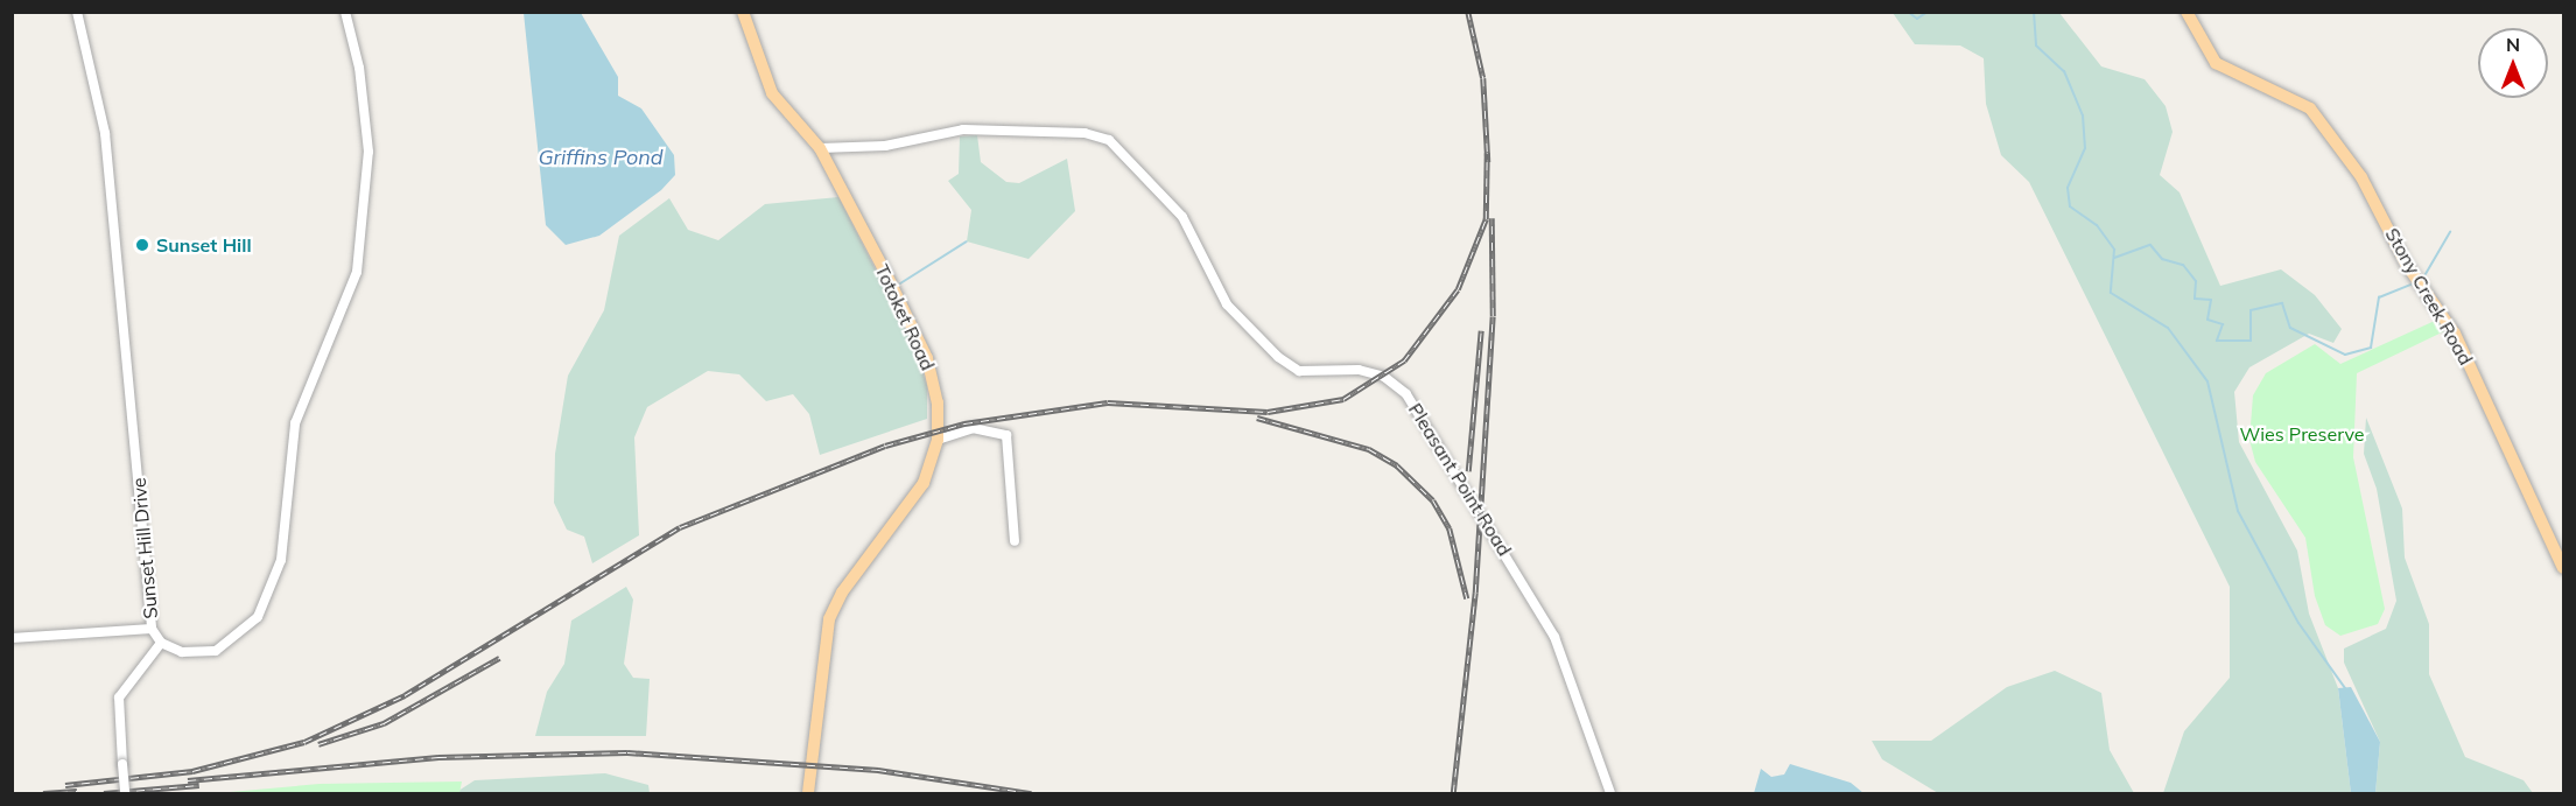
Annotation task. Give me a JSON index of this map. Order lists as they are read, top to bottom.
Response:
{
  "streets": {
    "main road": ["Stony Creek Road", "Totoket Road"],
    "street": ["Pleasant Point Road", "Sunset Hill Drive"]
  },
  "crossings": [
    ["Totoket Road", "Pleasant Point Road"]
  ],
  "water": ["Griffins Pond"],
  "parks": ["Wies Preserve"],
  "places": ["Sunset Hill"],
  "north": "top"
}
